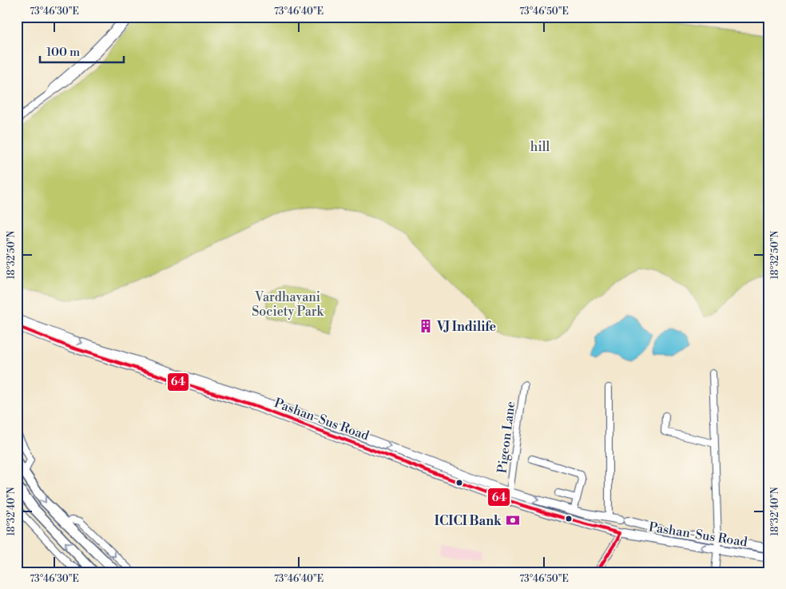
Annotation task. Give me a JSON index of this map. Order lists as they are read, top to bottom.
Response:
{
  "streets": {
    "main road": ["Pashan-Sus Road"],
    "street": ["Pigeon Lane"]
  },
  "crossings": [
    ["Pashan-Sus Road", "Pigeon Lane"]
  ],
  "parks": ["hill", "Vardhayani Society Park"],
  "places": {
    "building": ["VJ Indilife"],
    "bank": ["ICICI Bank"]
  },
  "lines": ["transit line 64"],
  "scale_bar": "100 m",
  "coordinates": [
    "73°46'30\"E",
    "73°46'40\"E",
    "73°46'50\"E",
    "18°32'50\"N",
    "18°32'40\"N"
  ]
}
